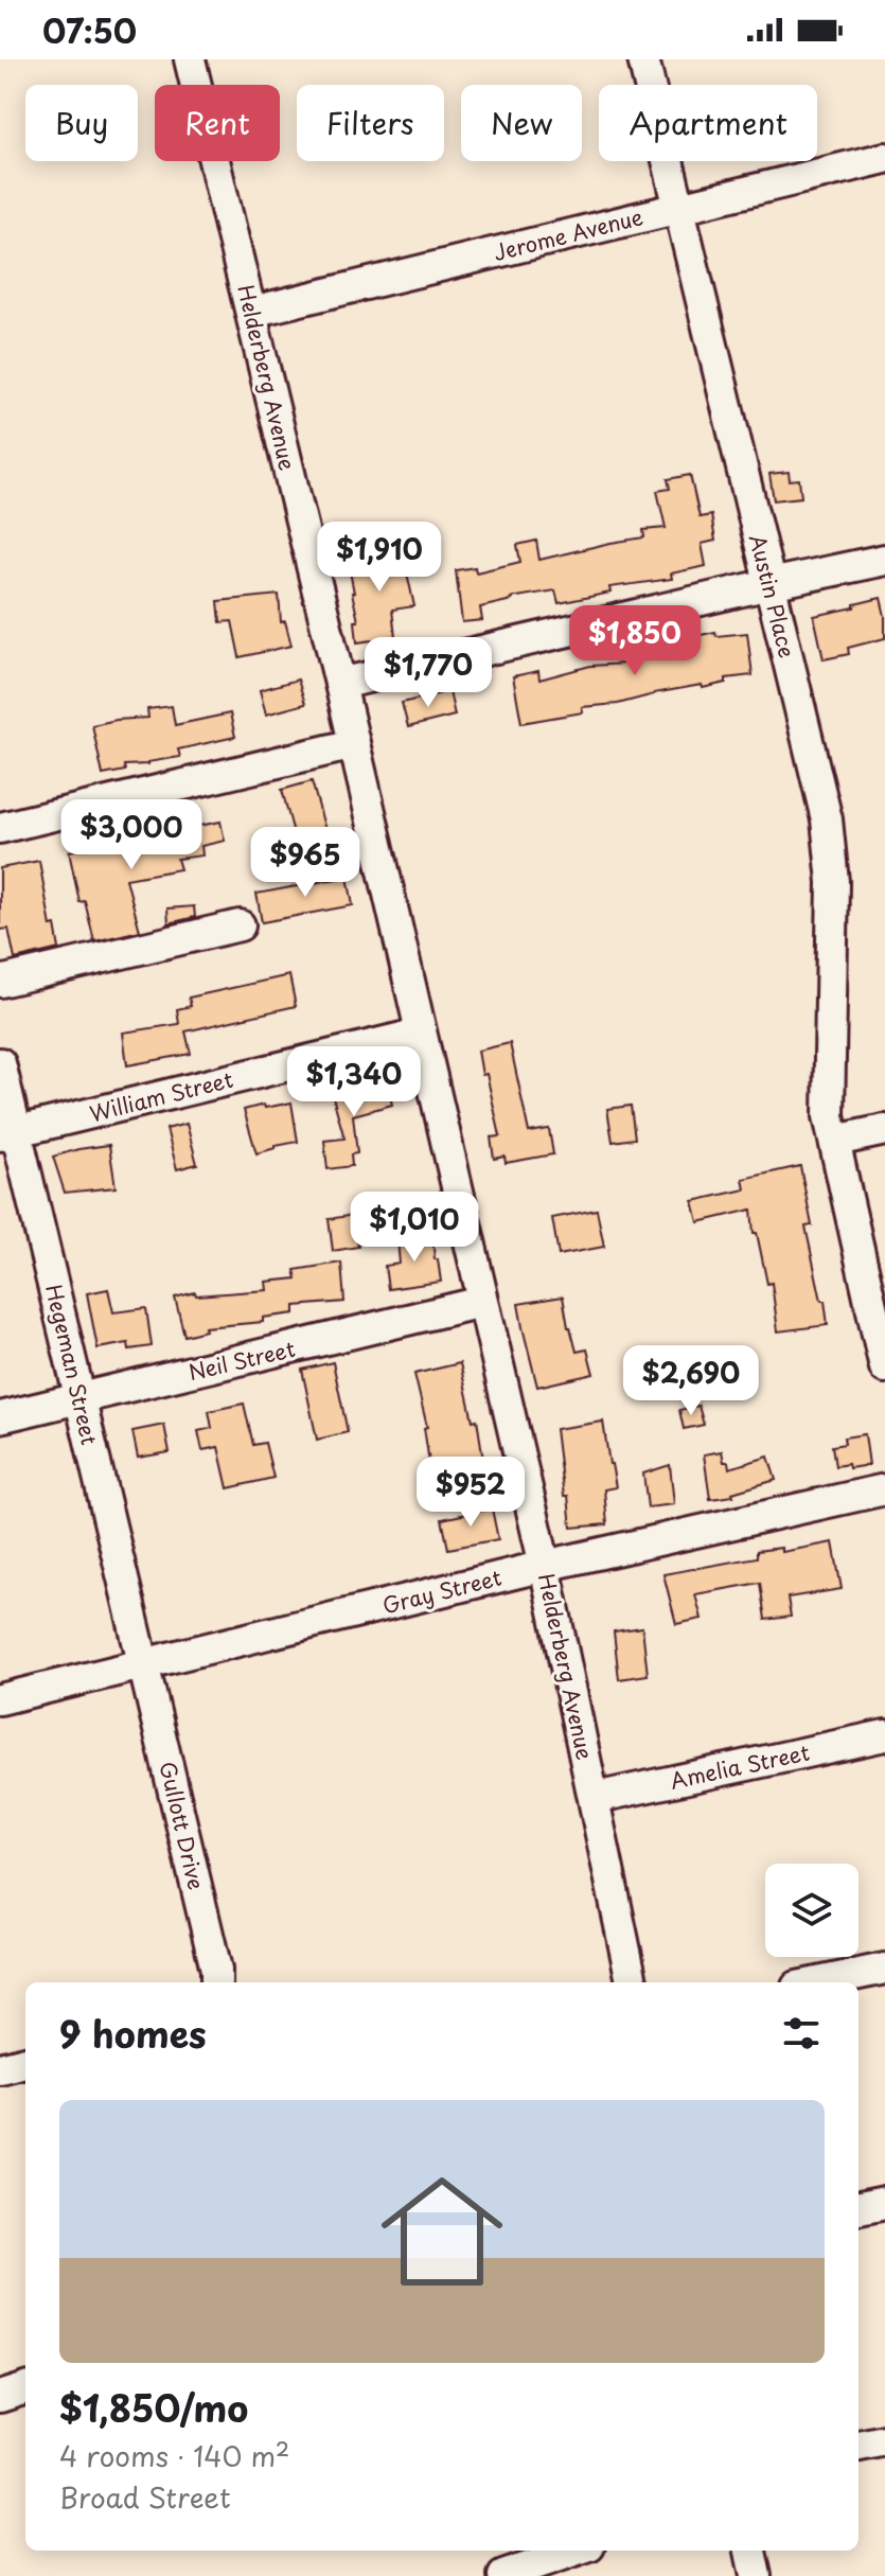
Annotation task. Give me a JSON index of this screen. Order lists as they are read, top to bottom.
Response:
{
  "streets": {
    "street": [
      "Jerome Avenue",
      "Helderberg Avenue",
      "Austin Place",
      "William Street",
      "Neil Street",
      "Hegeman Street",
      "Gray Street",
      "Amelia Street",
      "Gullott Drive"
    ]
  },
  "crossings": [
    ["Jerome Avenue", "Helderberg Avenue"],
    ["Jerome Avenue", "Austin Place"],
    ["Helderberg Avenue", "William Street"],
    ["Helderberg Avenue", "Neil Street"],
    ["Helderberg Avenue", "Gray Street"],
    ["Helderberg Avenue", "Amelia Street"],
    ["William Street", "Hegeman Street"],
    ["Neil Street", "Hegeman Street"],
    ["Hegeman Street", "Gray Street"],
    ["Hegeman Street", "Gullott Drive"],
    ["Gray Street", "Gullott Drive"]
  ],
  "page": {
    "status": "07:50",
    "chip": [
      "Buy",
      "Rent",
      "Filters",
      "New",
      "Apartment"
    ],
    "price": [
      "$1,910",
      "$1,850",
      "$1,770",
      "$3,000",
      "$965",
      "$1,340",
      "$1,010",
      "$2,690",
      "$952"
    ],
    "heading": "9 homes",
    "list": [
      {
        "name": "$1,850/mo",
        "note": "4 rooms · 140 m² · Broad Street"
      }
    ]
  }
}
